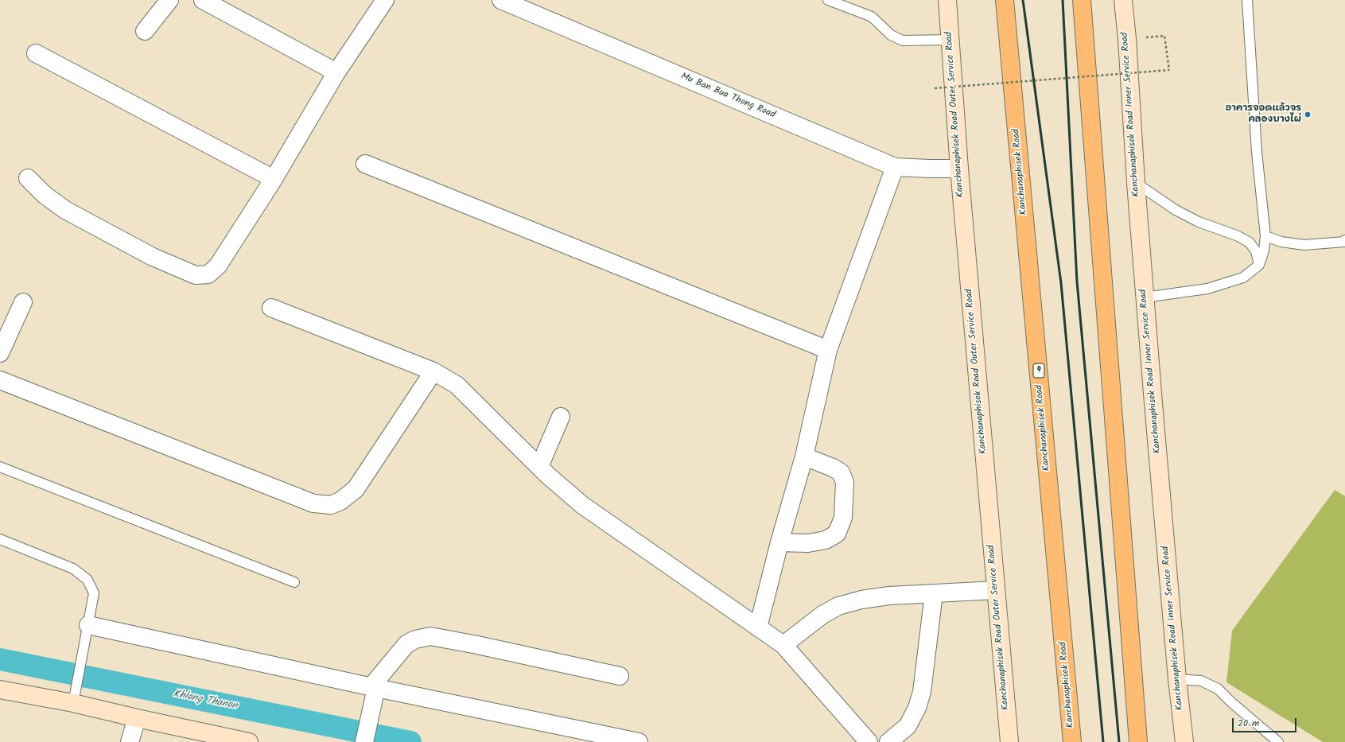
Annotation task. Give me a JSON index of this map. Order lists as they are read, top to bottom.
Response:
{
  "streets": {
    "highway": ["Kanchanaphisek Road", "9"],
    "main road": ["Kanchanaphisek Road Outer Service Road", "Kanchanaphisek Road Inner Service Road"],
    "street": ["Mu Ban Bua Thong Road"]
  },
  "crossings": [
    ["Mu Ban Bua Thong Road", "Kanchanaphisek Road Outer Service Road"]
  ],
  "water": ["Khlong Thanon"],
  "places": ["อาคารจอดแล้วจร คลองบางไผ่"],
  "scale_bar": "20 m"
}
